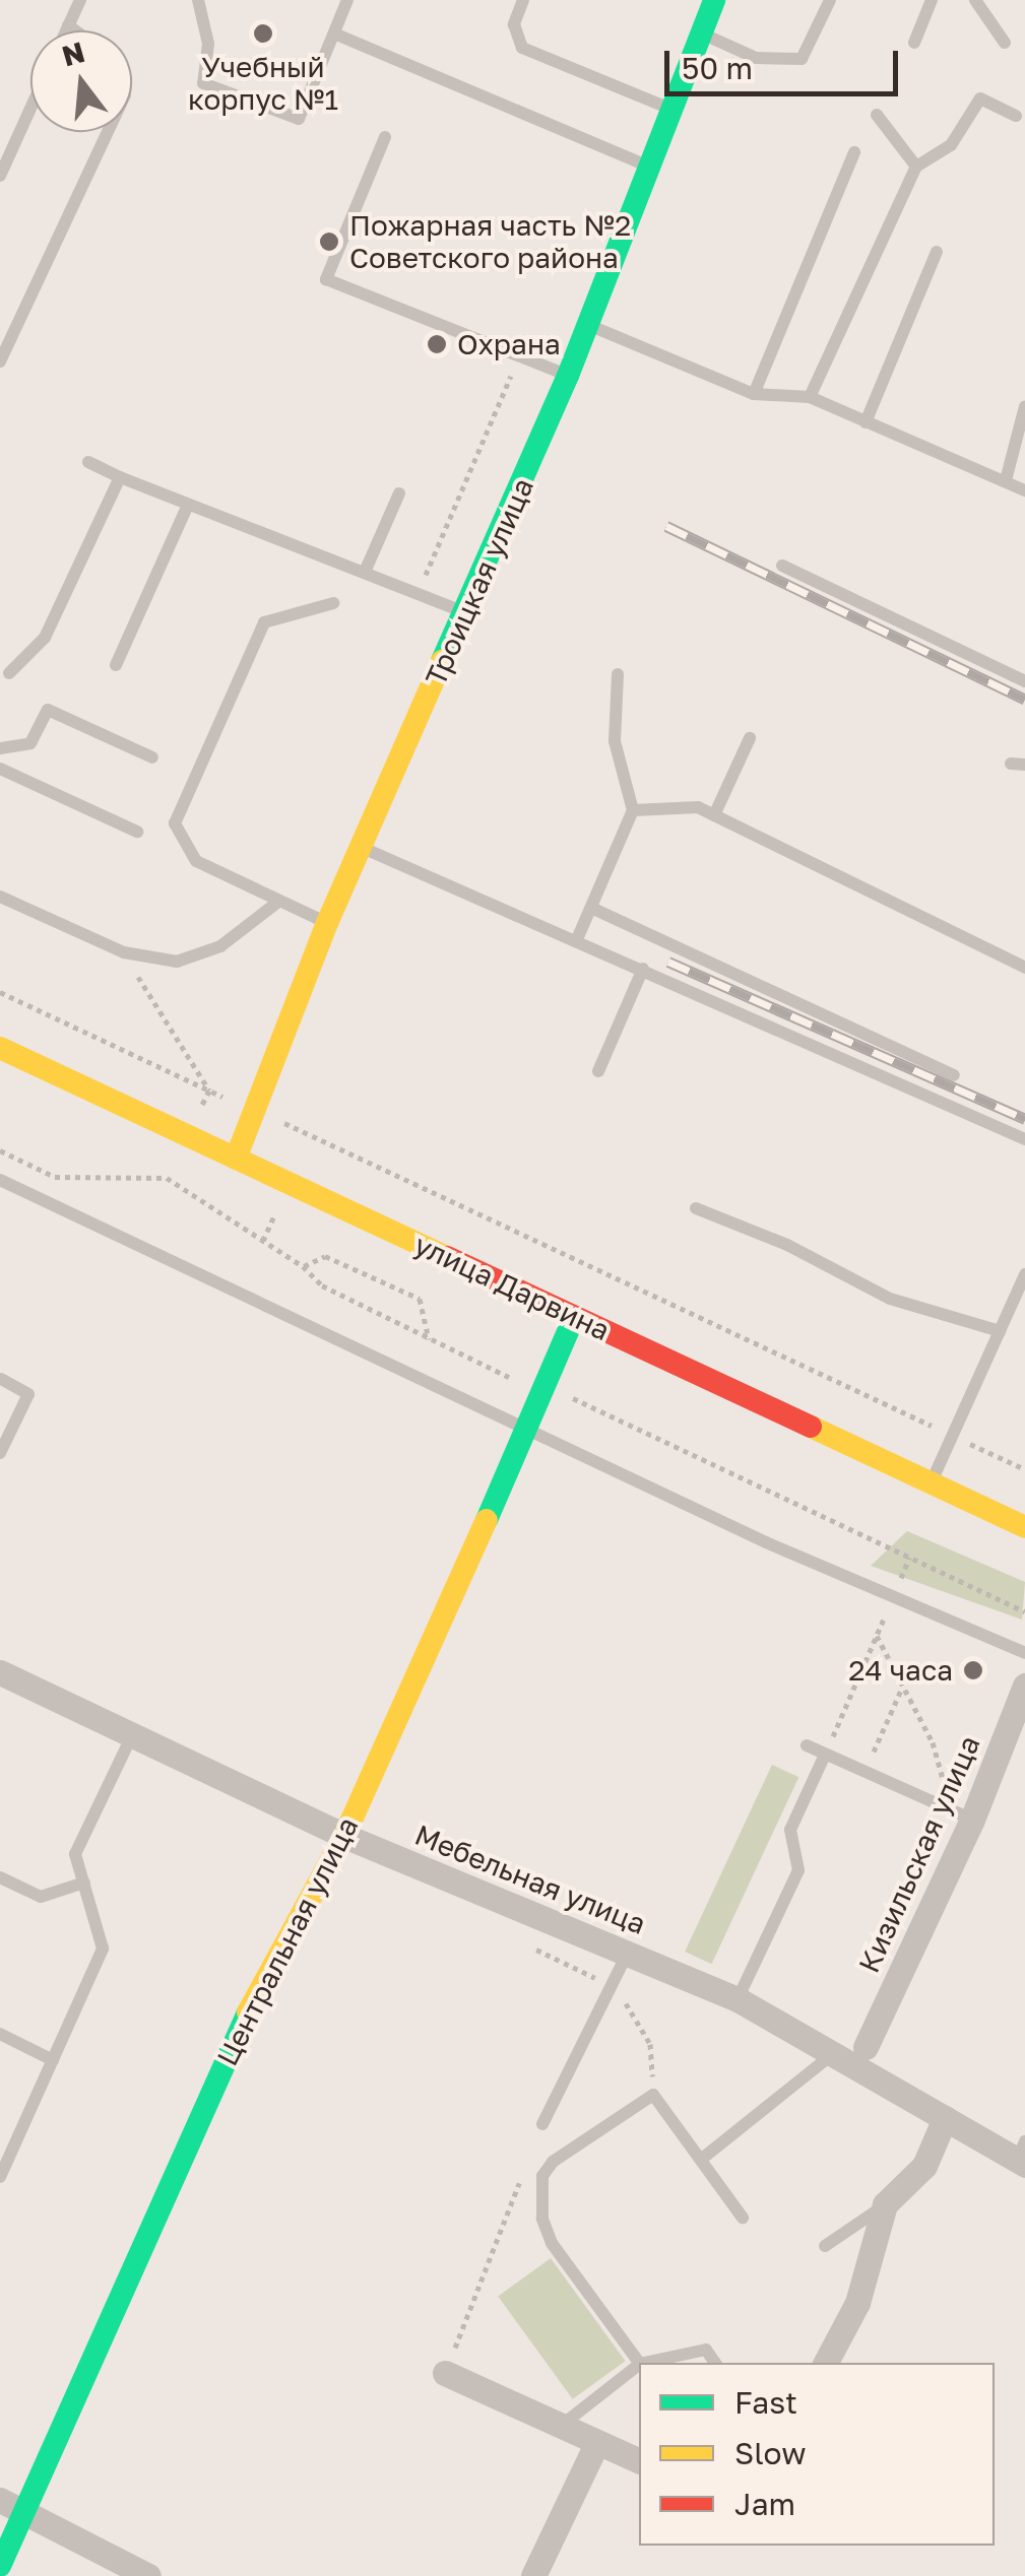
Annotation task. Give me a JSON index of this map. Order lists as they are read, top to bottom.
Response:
{
  "streets": {
    "street": [
      "Троицкая улица",
      "улица Дарвина",
      "Кизильская улица",
      "Мебельная улица",
      "Центральная улица"
    ]
  },
  "crossings": [
    ["Троицкая улица", "улица Дарвина"],
    ["улица Дарвина", "Центральная улица"],
    ["Мебельная улица", "Центральная улица"]
  ],
  "places": [
    "Учебный корпус №1",
    "Пожарная часть №2 Советского района",
    "Охрана",
    "24 часа"
  ],
  "legend": ["Fast", "Slow", "Jam"],
  "scale_bar": "50 m",
  "north": "top"
}
